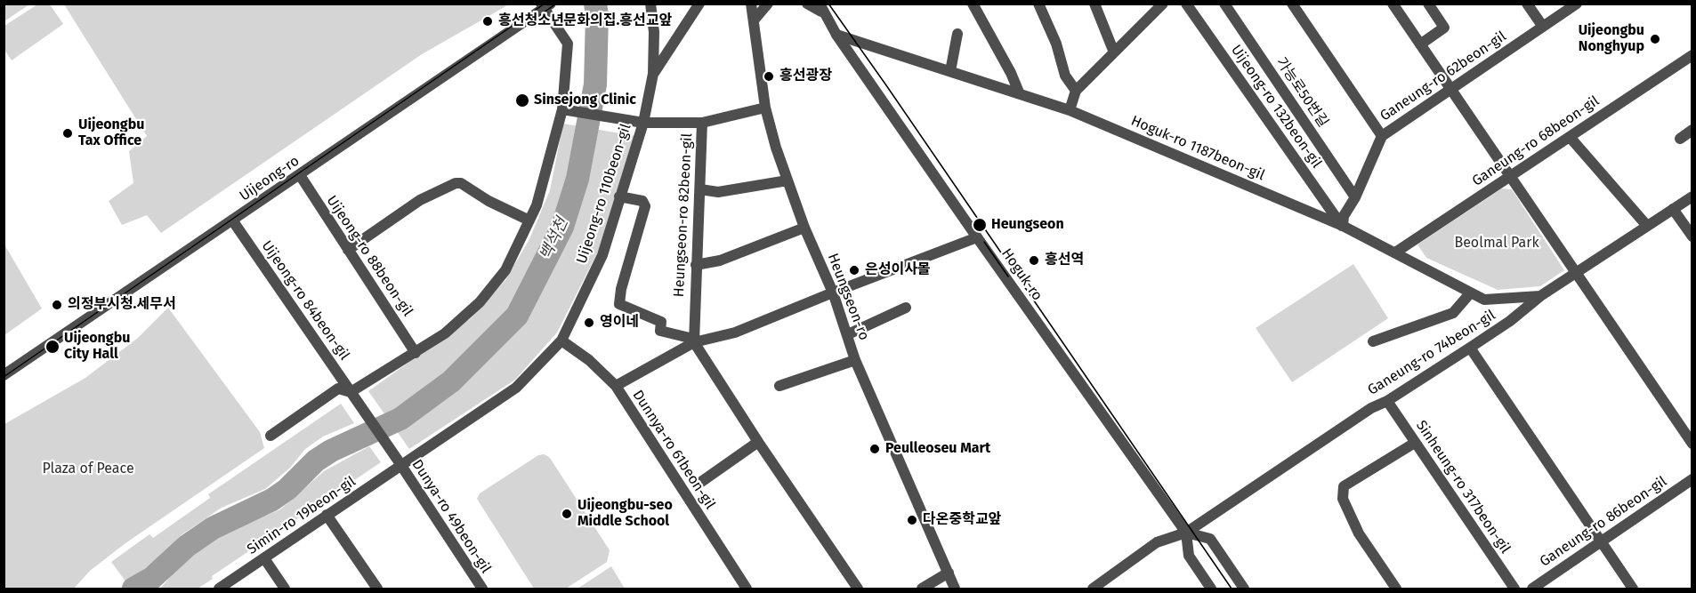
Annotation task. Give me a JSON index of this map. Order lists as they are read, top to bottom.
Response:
{
  "streets": {
    "street": [
      "Ganeung-ro 62beon-gil",
      "가능로50번길",
      "Uijeong-ro 132beon-gil",
      "Ganeung-ro 68beon-gil",
      "Hoguk-ro 1187beon-gil",
      "Uijeong-ro",
      "Uijeong-ro 110beon-gil",
      "Heungseon-ro 82beon-gil",
      "Uijeong-ro 88beon-gil",
      "Hoguk-ro",
      "Heungseon-ro",
      "Uijeong-ro 84beon-gil",
      "Ganeung-ro 74beon-gil",
      "Dunnya-ro 61beon-gil",
      "Sinheung-ro 317beon-gil",
      "Simin-ro 19beon-gil",
      "Dunya-ro 49beon-gil",
      "Ganeung-ro 86beon-gil"
    ]
  },
  "crossings": [
    ["Ganeung-ro 62beon-gil", "가능로50번길"],
    ["Ganeung-ro 62beon-gil", "Uijeong-ro 132beon-gil"],
    ["Ganeung-ro 62beon-gil", "Hoguk-ro 1187beon-gil"],
    ["Uijeong-ro 132beon-gil", "Hoguk-ro 1187beon-gil"],
    ["Ganeung-ro 68beon-gil", "Hoguk-ro 1187beon-gil"],
    ["Hoguk-ro 1187beon-gil", "Hoguk-ro"],
    ["Hoguk-ro 1187beon-gil", "Ganeung-ro 74beon-gil"],
    ["Uijeong-ro", "Uijeong-ro 88beon-gil"],
    ["Uijeong-ro", "Uijeong-ro 84beon-gil"],
    ["Uijeong-ro 110beon-gil", "Uijeong-ro 84beon-gil"],
    ["Uijeong-ro 110beon-gil", "Dunnya-ro 61beon-gil"],
    ["Uijeong-ro 110beon-gil", "Simin-ro 19beon-gil"],
    ["Uijeong-ro 110beon-gil", "Dunya-ro 49beon-gil"],
    ["Heungseon-ro 82beon-gil", "Heungseon-ro"],
    ["Hoguk-ro", "Ganeung-ro 74beon-gil"],
    ["Uijeong-ro 84beon-gil", "Simin-ro 19beon-gil"],
    ["Uijeong-ro 84beon-gil", "Dunya-ro 49beon-gil"],
    ["Ganeung-ro 74beon-gil", "Sinheung-ro 317beon-gil"],
    ["Simin-ro 19beon-gil", "Dunya-ro 49beon-gil"]
  ],
  "water": ["백석천"],
  "parks": ["Beolmal Park", "Plaza of Peace"],
  "places": [
    "흥선청소년문화의집.흥선교앞",
    "Uijeongbu Nonghyup",
    "흥선광장",
    "Sinsejong Clinic",
    "Uijeongbu Tax Office",
    "Heungseon",
    "흥선역",
    "은성이사몰",
    "의정부시청.세무서",
    "영이네",
    "Uijeongbu City Hall",
    "Peulleoseu Mart",
    "Uijeongbu-seo Middle School",
    "다온중학교앞"
  ]
}
